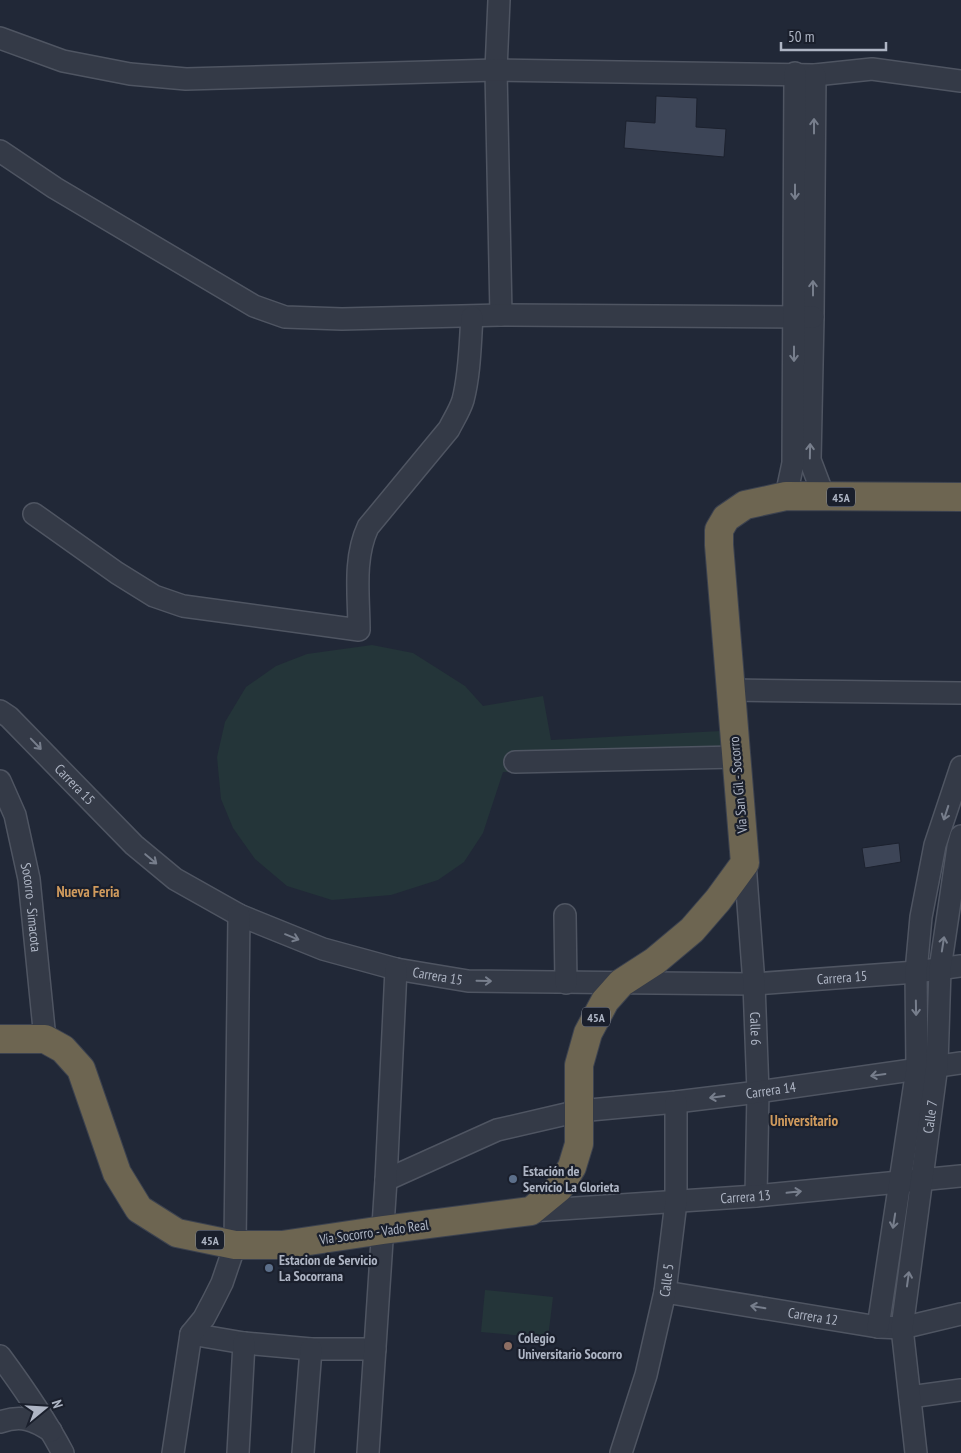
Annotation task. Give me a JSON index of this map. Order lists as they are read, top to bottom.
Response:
{
  "streets": {
    "highway": ["45A", "Vía San Gil - Socorro", "Vía Socorro - Vado Real"],
    "street": [
      "Carrera 15",
      "Socorro - Simacota",
      "Calle 6",
      "Carrera 14",
      "Calle 7",
      "Carrera 13",
      "Calle 5",
      "Carrera 12"
    ]
  },
  "crossings": [
    ["45A", "Carrera 15"],
    ["45A", "Vía San Gil - Socorro"],
    ["45A", "Calle 6"],
    ["45A", "Carrera 14"],
    ["45A", "Carrera 13"],
    ["45A", "Vía Socorro - Vado Real"],
    ["Carrera 15", "Calle 6"],
    ["Carrera 15", "Calle 7"],
    ["Vía San Gil - Socorro", "Calle 6"],
    ["Socorro - Simacota", "Vía Socorro - Vado Real"],
    ["Calle 6", "Carrera 14"],
    ["Calle 6", "Carrera 13"],
    ["Carrera 14", "Calle 7"],
    ["Carrera 14", "Calle 5"],
    ["Calle 7", "Carrera 13"],
    ["Calle 7", "Carrera 12"],
    ["Carrera 13", "Vía Socorro - Vado Real"],
    ["Carrera 13", "Calle 5"],
    ["Calle 5", "Carrera 12"]
  ],
  "one_way": ["Carrera 15", "Carrera 14", "Carrera 12"],
  "districts": ["Nueva Feria", "Universitario"],
  "places": ["Estación de Servicio La Glorieta", "Estacion de Servicio La Socorrana", "Colegio Universitario Socorro"],
  "scale_bar": "50 m",
  "north": "right"
}
